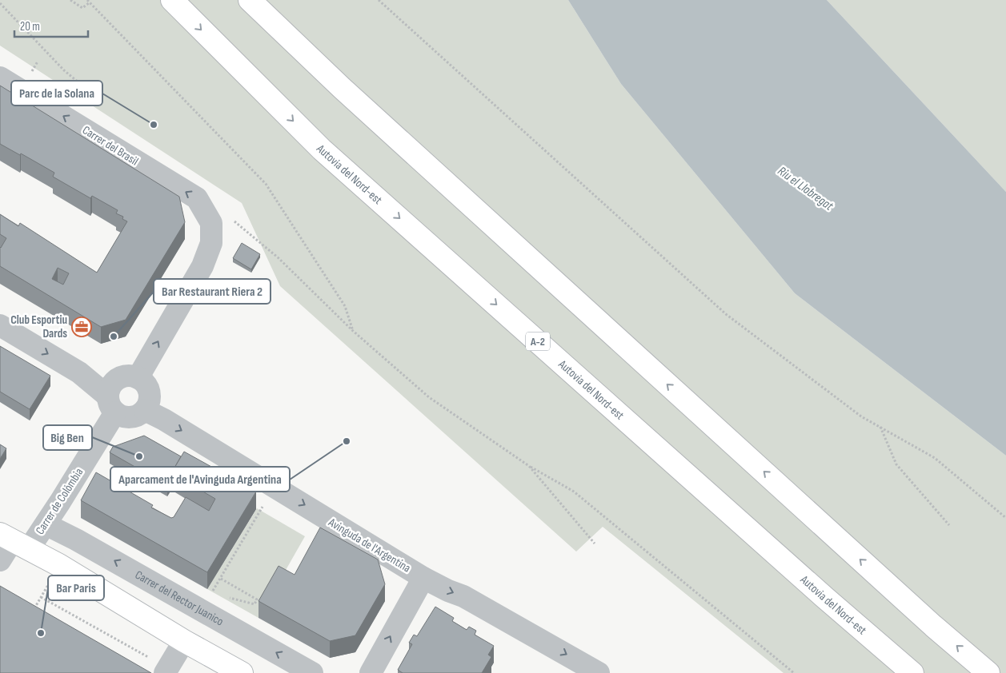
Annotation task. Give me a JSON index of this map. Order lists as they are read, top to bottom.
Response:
{
  "streets": {
    "main road": ["Autovia del Nord-est", "A-2"],
    "street": [
      "Carrer del Brasil",
      "Carrer de Colòmbia",
      "Avinguda de l'Argentina",
      "Carrer del Rector Juanico"
    ]
  },
  "crossings": [
    ["Carrer del Brasil", "Carrer de Colòmbia"],
    ["Carrer del Brasil", "Avinguda de l'Argentina"],
    ["Carrer de Colòmbia", "Avinguda de l'Argentina"],
    ["Carrer de Colòmbia", "Carrer del Rector Juanico"]
  ],
  "one_way": ["Avinguda de l'Argentina", "Carrer del Rector Juanico"],
  "water": ["Riu el Llobregat"],
  "places": {
    "other": [
      "Parc de la Solana",
      "Bar Restaurant Riera 2",
      "Aparcament de l'Avinguda Argentina",
      "Big Ben",
      "Bar Paris"
    ],
    "office": ["Club Esportiu Dards"]
  },
  "scale_bar": "20 m"
}
